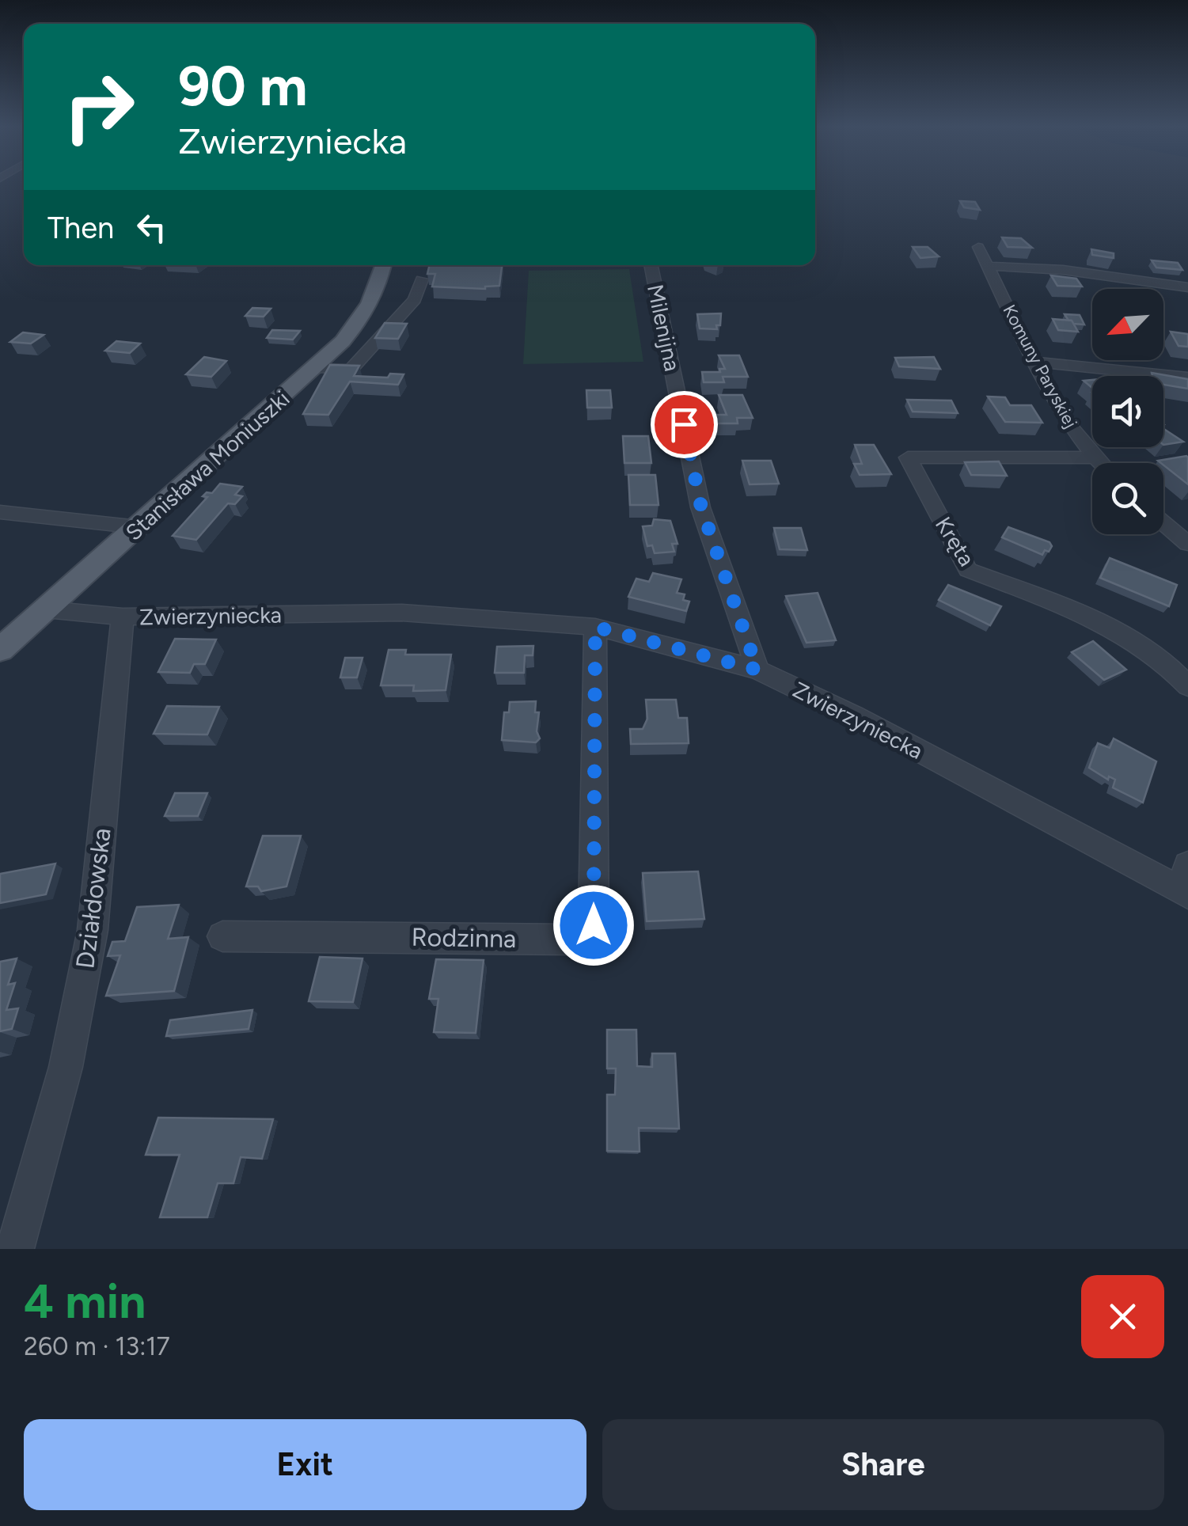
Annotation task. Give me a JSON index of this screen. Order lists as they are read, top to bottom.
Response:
{
  "streets": {
    "main road": ["Stanisława Moniuszki"],
    "street": [
      "Milenijna",
      "Komuny Paryskiej",
      "Kręta",
      "Zwierzyniecka",
      "Działdowska",
      "Rodzinna"
    ]
  },
  "crossings": [
    ["Milenijna", "Zwierzyniecka"],
    ["Komuny Paryskiej", "Kręta"],
    ["Zwierzyniecka", "Działdowska"],
    ["Zwierzyniecka", "Rodzinna"]
  ],
  "north": "bottom left",
  "page": {
    "turn": ["90 m", "Zwierzyniecka"],
    "then": "Then",
    "heading": ["4 min", "260 m · 13:17"],
    "buttons": ["Exit", "Share"]
  }
}
